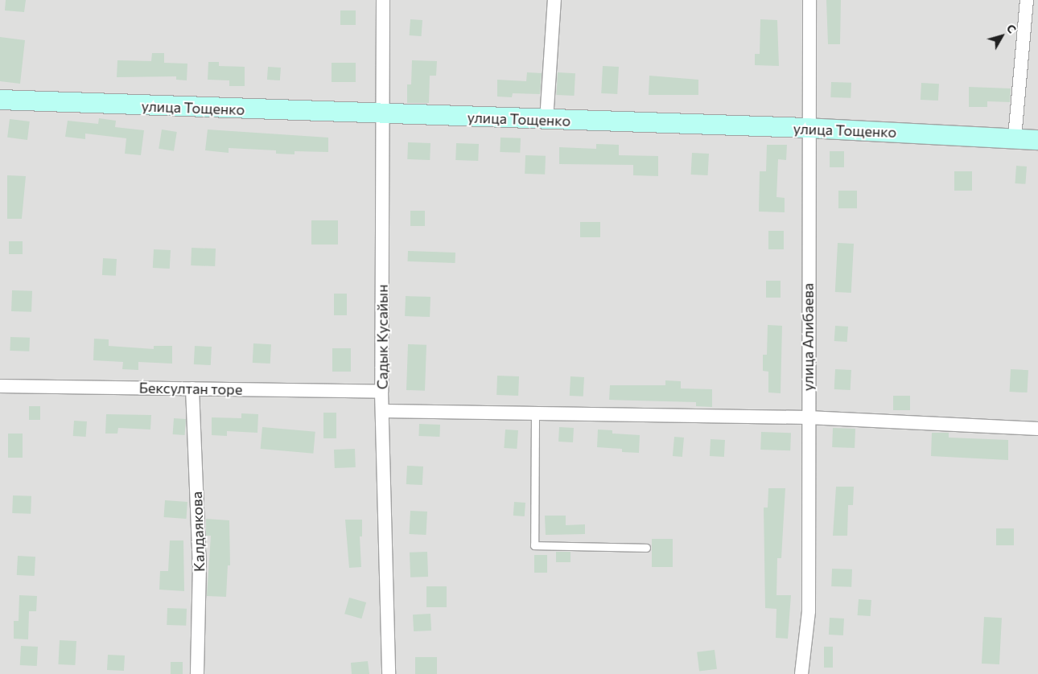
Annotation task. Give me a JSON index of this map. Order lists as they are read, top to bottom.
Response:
{
  "streets": {
    "street": [
      "улица Тощенко",
      "Садык Кусайын",
      "улица Алибаева",
      "Бексултан торе",
      "Калдаякова"
    ]
  },
  "crossings": [
    ["улица Тощенко", "Садык Кусайын"],
    ["улица Тощенко", "улица Алибаева"],
    ["Садык Кусайын", "Бексултан торе"],
    ["Бексултан торе", "Калдаякова"]
  ],
  "north": "top right"
}
